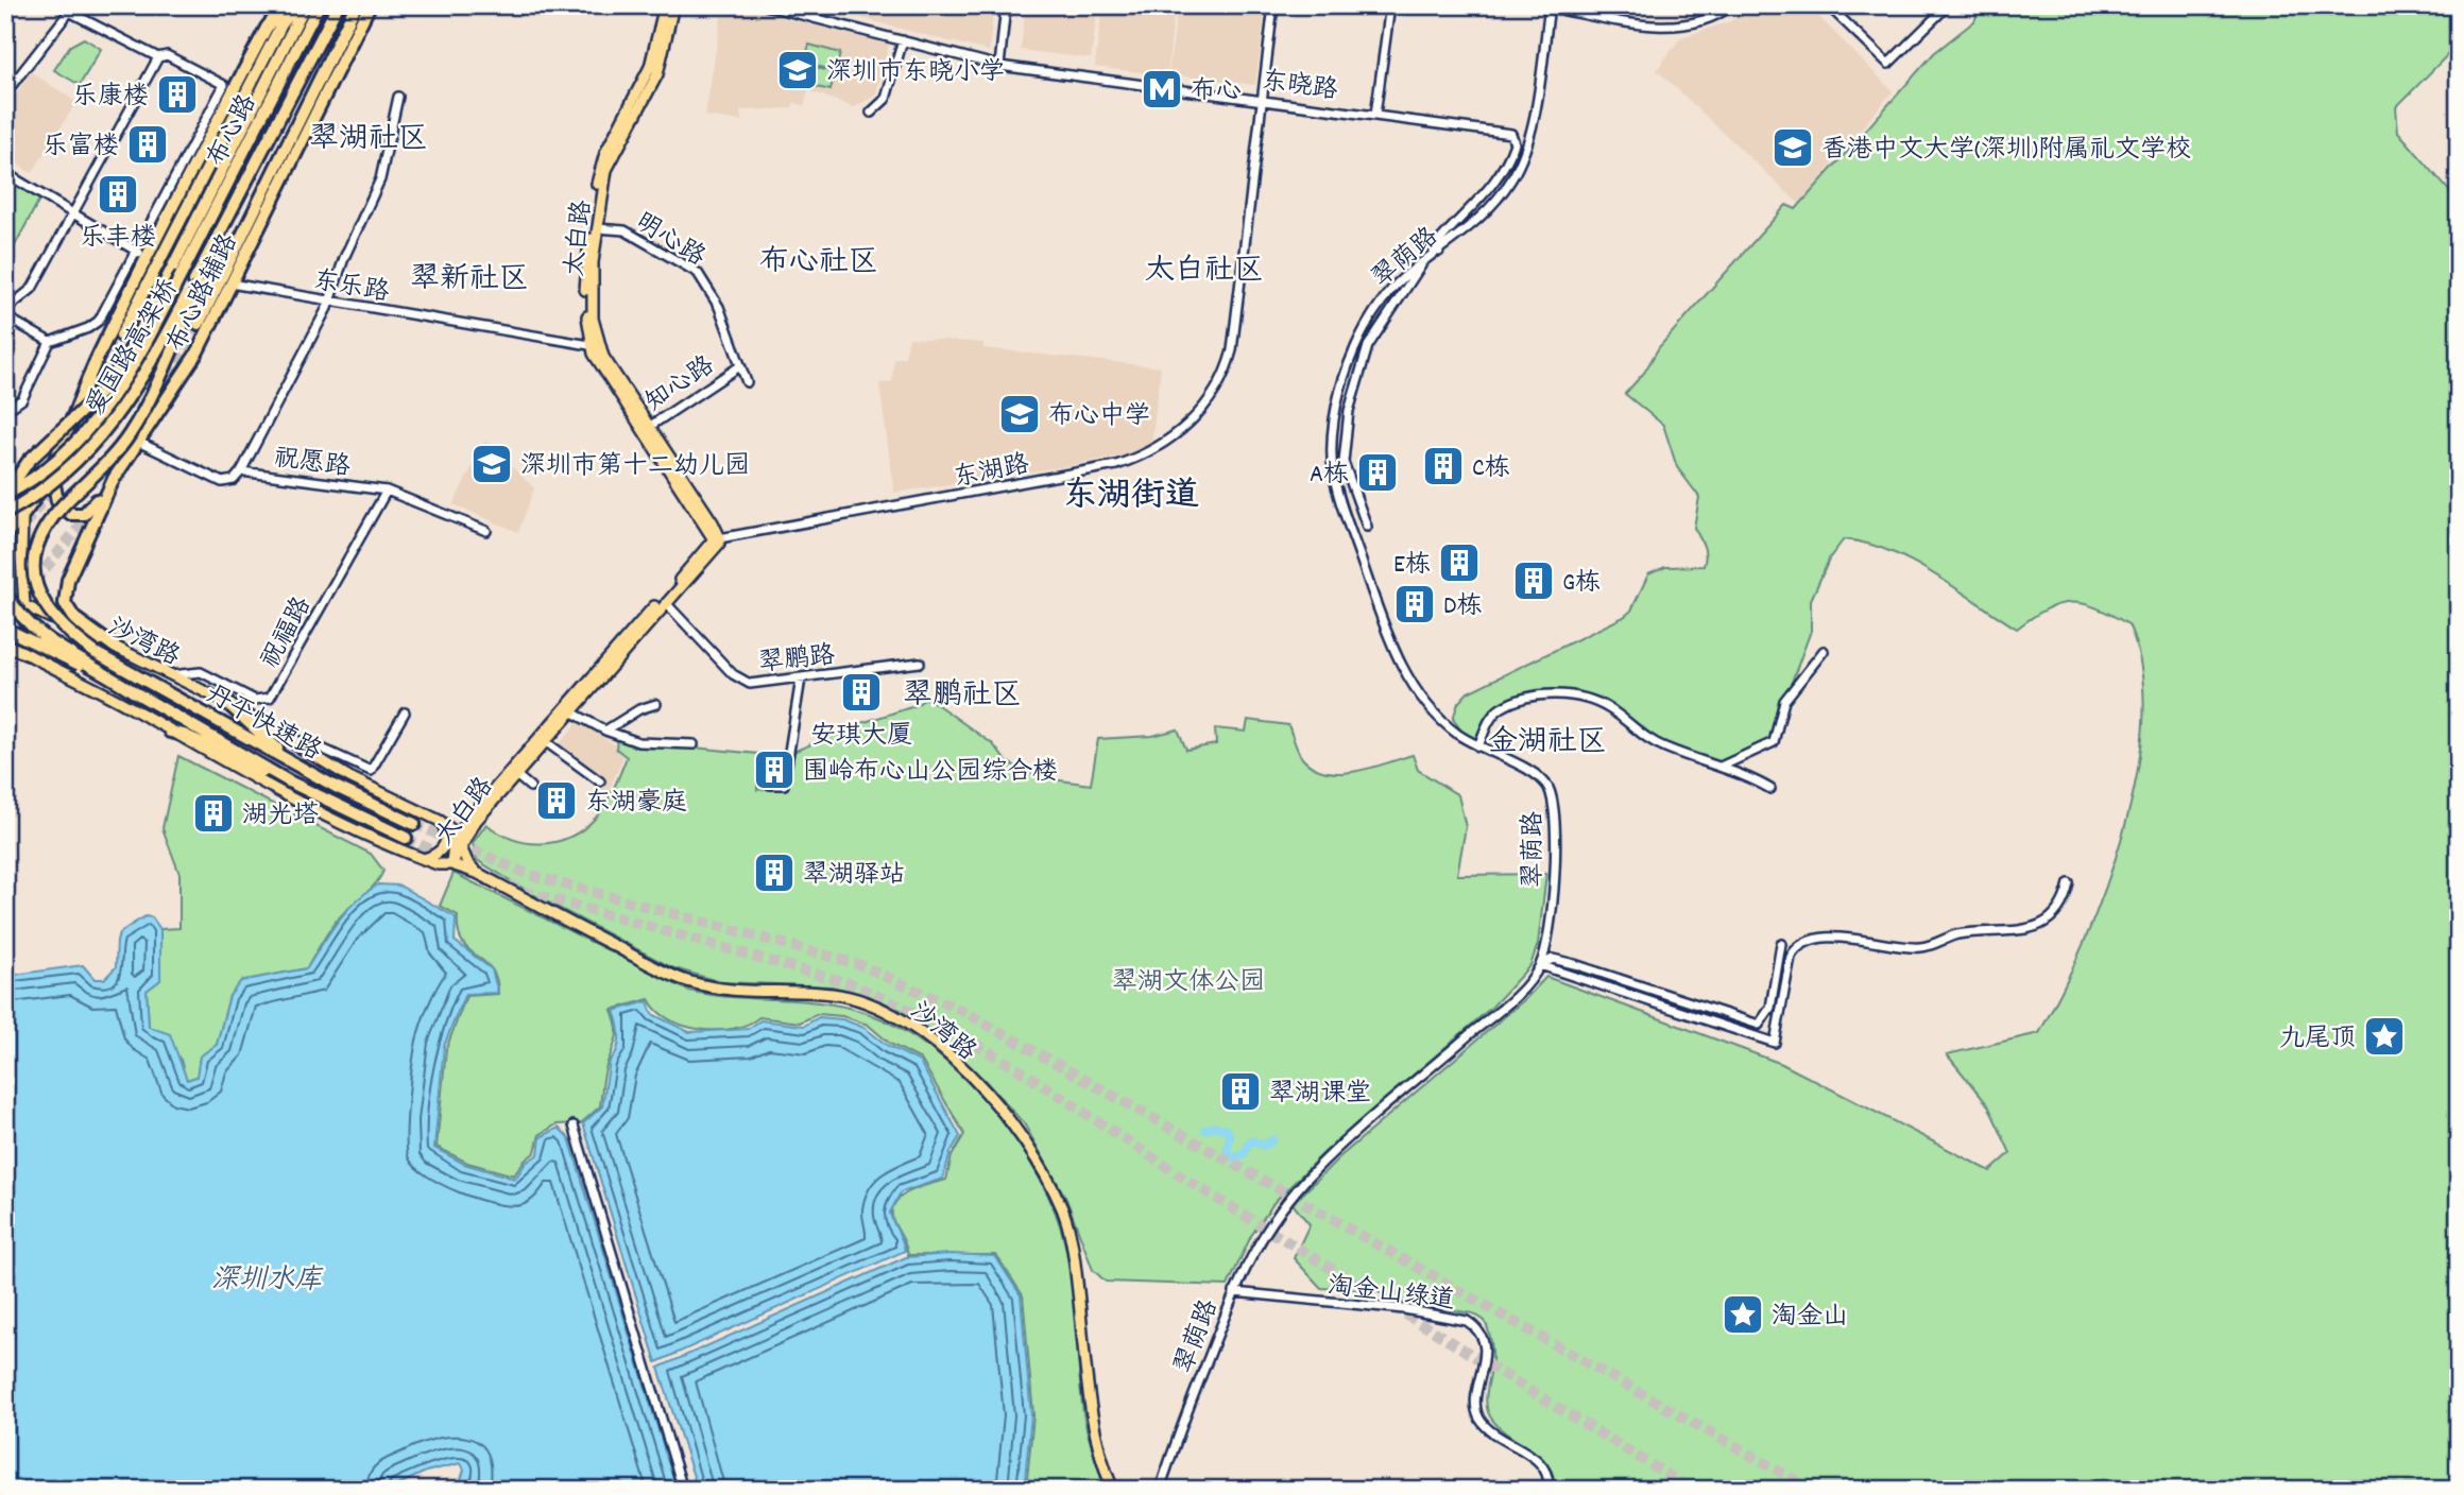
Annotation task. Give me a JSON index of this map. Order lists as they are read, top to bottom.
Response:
{
  "streets": {
    "highway": [
      "布心路",
      "布心路辅路",
      "爱国路高架桥",
      "丹平快速路"
    ],
    "main road": ["太白路", "沙湾路"],
    "street": [
      "东晓路",
      "明心路",
      "翠荫路",
      "东乐路",
      "知心路",
      "祝愿路",
      "东湖路",
      "祝福路",
      "翠鹏路",
      "淘金山绿道"
    ]
  },
  "crossings": [
    ["东晓路", "翠荫路"],
    ["东晓路", "东湖路"],
    ["布心路", "爱国路高架桥"],
    ["太白路", "明心路"],
    ["太白路", "东乐路"],
    ["太白路", "知心路"],
    ["太白路", "东湖路"],
    ["太白路", "沙湾路"],
    ["太白路", "翠鹏路"],
    ["明心路", "知心路"],
    ["翠荫路", "淘金山绿道"],
    ["东乐路", "布心路辅路"],
    ["布心路辅路", "祝愿路"],
    ["布心路辅路", "沙湾路"],
    ["祝愿路", "祝福路"],
    ["祝福路", "沙湾路"]
  ],
  "districts": [
    "翠湖社区",
    "布心社区",
    "太白社区",
    "翠新社区",
    "东湖街道",
    "翠鹏社区",
    "金湖社区"
  ],
  "water": ["深圳水库"],
  "parks": ["翠湖文体公园"],
  "places": {
    "school or university": [
      "深圳市东晓小学",
      "香港中文大学(深圳)附属礼文学校",
      "布心中学",
      "深圳市第十二幼儿园"
    ],
    "metro station": ["布心"],
    "building": [
      "乐康楼",
      "乐富楼",
      "乐丰楼",
      "C栋",
      "A栋",
      "E栋",
      "G栋",
      "D栋",
      "安琪大厦",
      "围岭布心山公园综合楼",
      "东湖豪庭",
      "湖光塔",
      "翠湖驿站",
      "翠湖课堂"
    ],
    "place": ["九尾顶", "淘金山"]
  }
}
